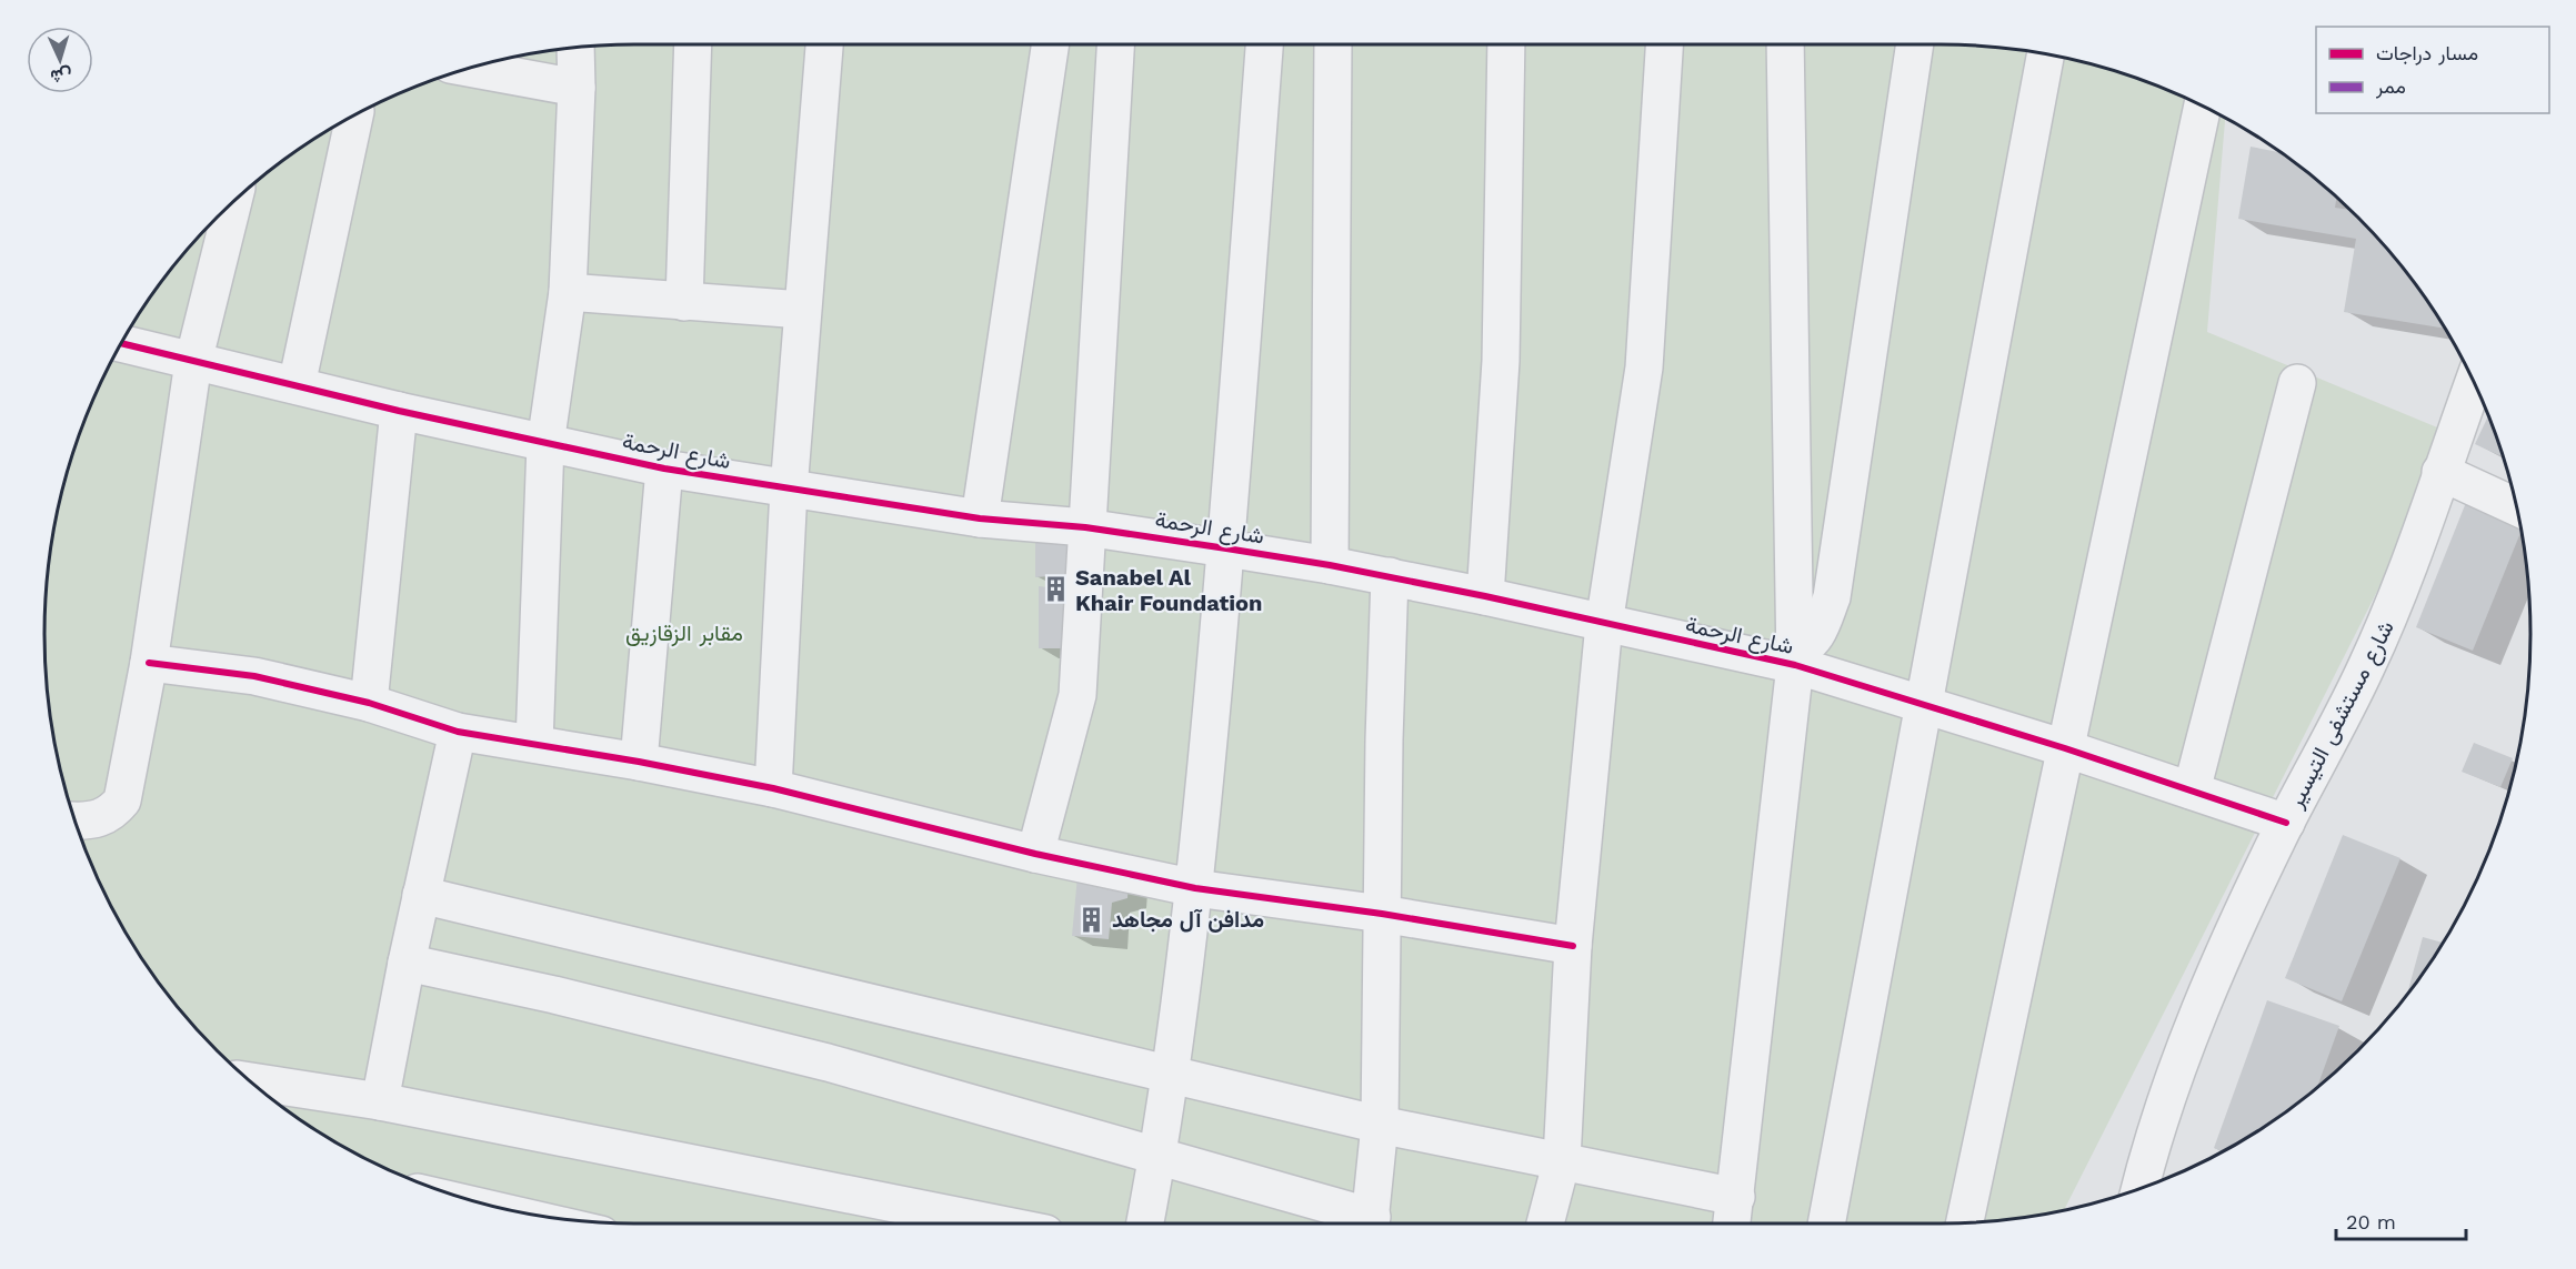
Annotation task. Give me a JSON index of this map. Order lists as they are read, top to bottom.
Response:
{
  "streets": {
    "street": ["شارع الرحمة", "شارع مستشفى التيسير"]
  },
  "crossings": [
    ["شارع الرحمة", "شارع مستشفى التيسير"]
  ],
  "parks": ["مقابر الزقازيق"],
  "places": {
    "building": ["Sanabel Al Khair Foundation", "مدافن آل مجاهد"]
  },
  "legend": ["مسار دراجات", "ممر"],
  "scale_bar": "20 m",
  "north": "bottom"
}
